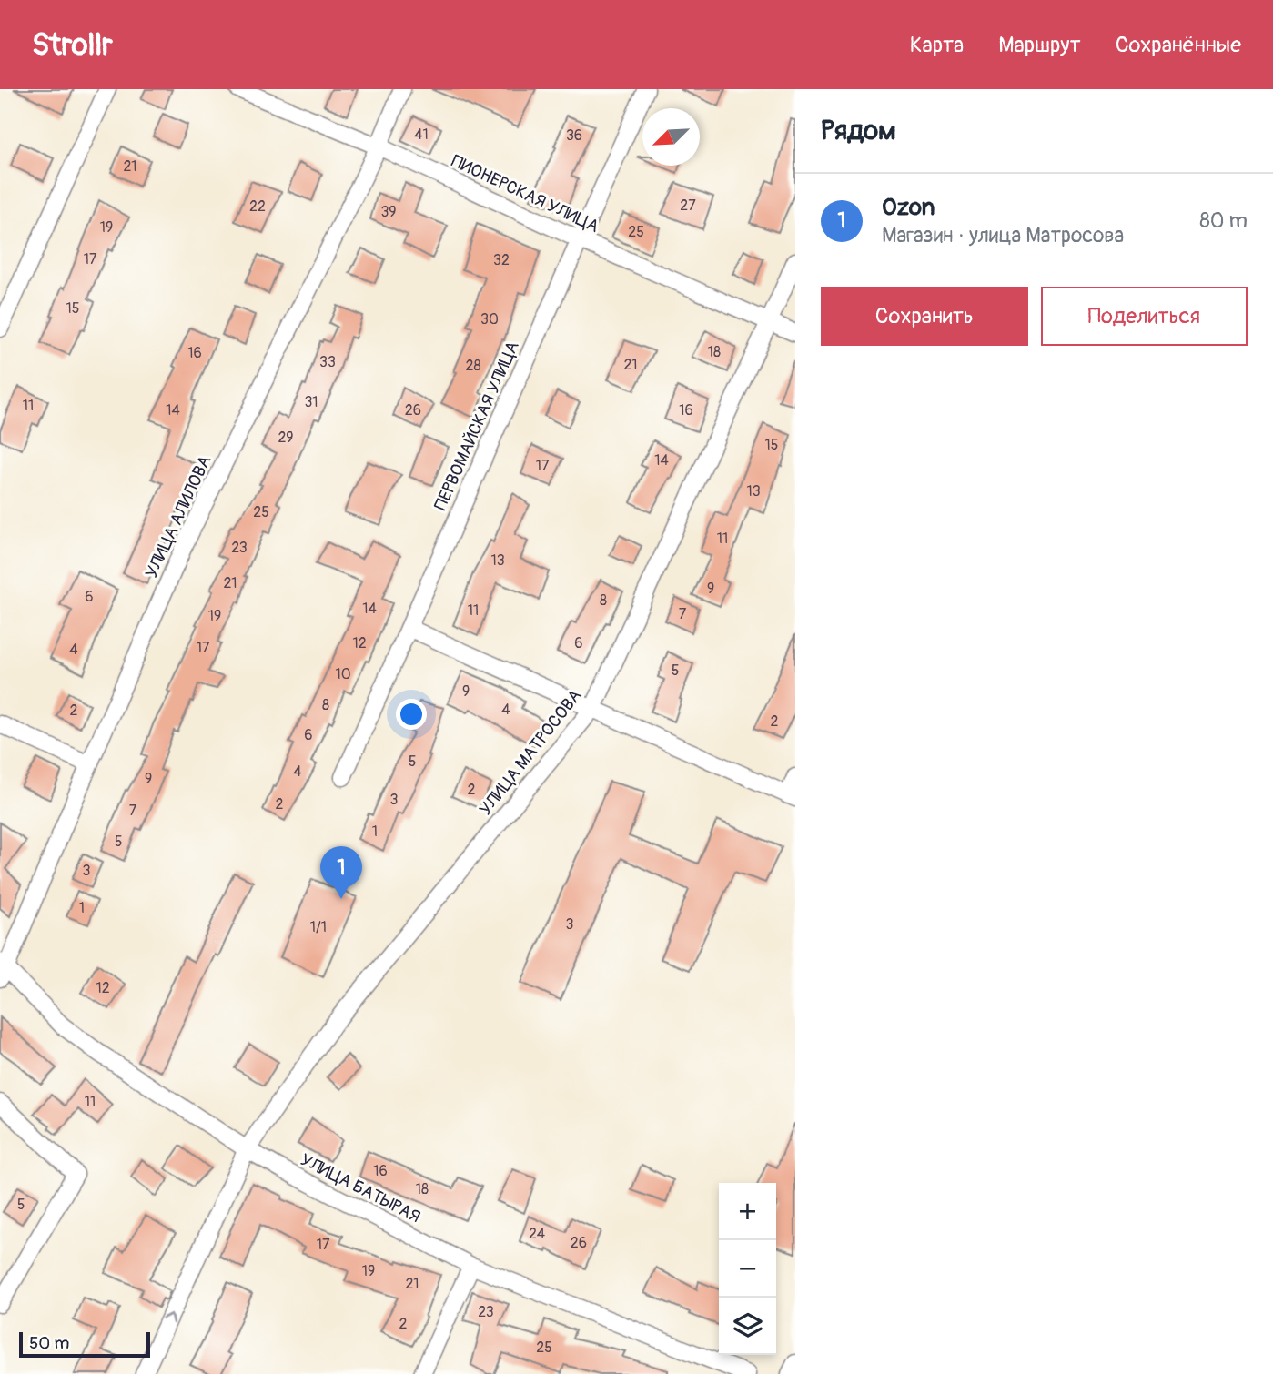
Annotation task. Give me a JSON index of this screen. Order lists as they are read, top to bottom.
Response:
{
  "streets": {
    "street": [
      "ПИОНЕРСКАЯ УЛИЦА",
      "ПЕРВОМАЙСКАЯ УЛИЦА",
      "УЛИЦА АЛИЛОВА",
      "УЛИЦА МАТРОСОВА",
      "УЛИЦА БАТЫРАЯ"
    ]
  },
  "crossings": [
    ["ПИОНЕРСКАЯ УЛИЦА", "ПЕРВОМАЙСКАЯ УЛИЦА"],
    ["ПИОНЕРСКАЯ УЛИЦА", "УЛИЦА АЛИЛОВА"],
    ["ПИОНЕРСКАЯ УЛИЦА", "УЛИЦА МАТРОСОВА"],
    ["УЛИЦА АЛИЛОВА", "УЛИЦА БАТЫРАЯ"],
    ["УЛИЦА МАТРОСОВА", "УЛИЦА БАТЫРАЯ"]
  ],
  "house_numbers": [
    "41",
    "36",
    "21",
    "27",
    "22",
    "39",
    "19",
    "25",
    "17",
    "32",
    "15",
    "30",
    "18",
    "16",
    "33",
    "21",
    "28",
    "31",
    "11",
    "14",
    "26",
    "16",
    "29",
    "15",
    "14",
    "17",
    "13",
    "25",
    "11",
    "23",
    "13",
    "21",
    "9",
    "6",
    "8",
    "14",
    "11",
    "7",
    "19",
    "12",
    "6",
    "17",
    "4",
    "5",
    "10",
    "9",
    "8",
    "4",
    "2",
    "2",
    "6",
    "5",
    "4",
    "9",
    "2",
    "3",
    "2",
    "7",
    "1",
    "5",
    "3",
    "1",
    "3",
    "1/1",
    "12",
    "11",
    "16",
    "18",
    "5",
    "24",
    "26",
    "17",
    "19",
    "21",
    "23",
    "2",
    "25"
  ],
  "scale_bar": "50 m",
  "north": "bottom left",
  "page": {
    "header": "Strollr",
    "nav": ["Карта", "Маршрут", "Сохранённые"],
    "heading": "Рядом",
    "list": [
      {
        "mark": "1",
        "name": "Ozon",
        "note": "Магазин · улица Матросова",
        "value": "80 m"
      }
    ],
    "buttons": ["Сохранить", "Поделиться"],
    "pins": "1",
    "map_buttons": ["+", "−"],
    "scale": "50 m"
  }
}
